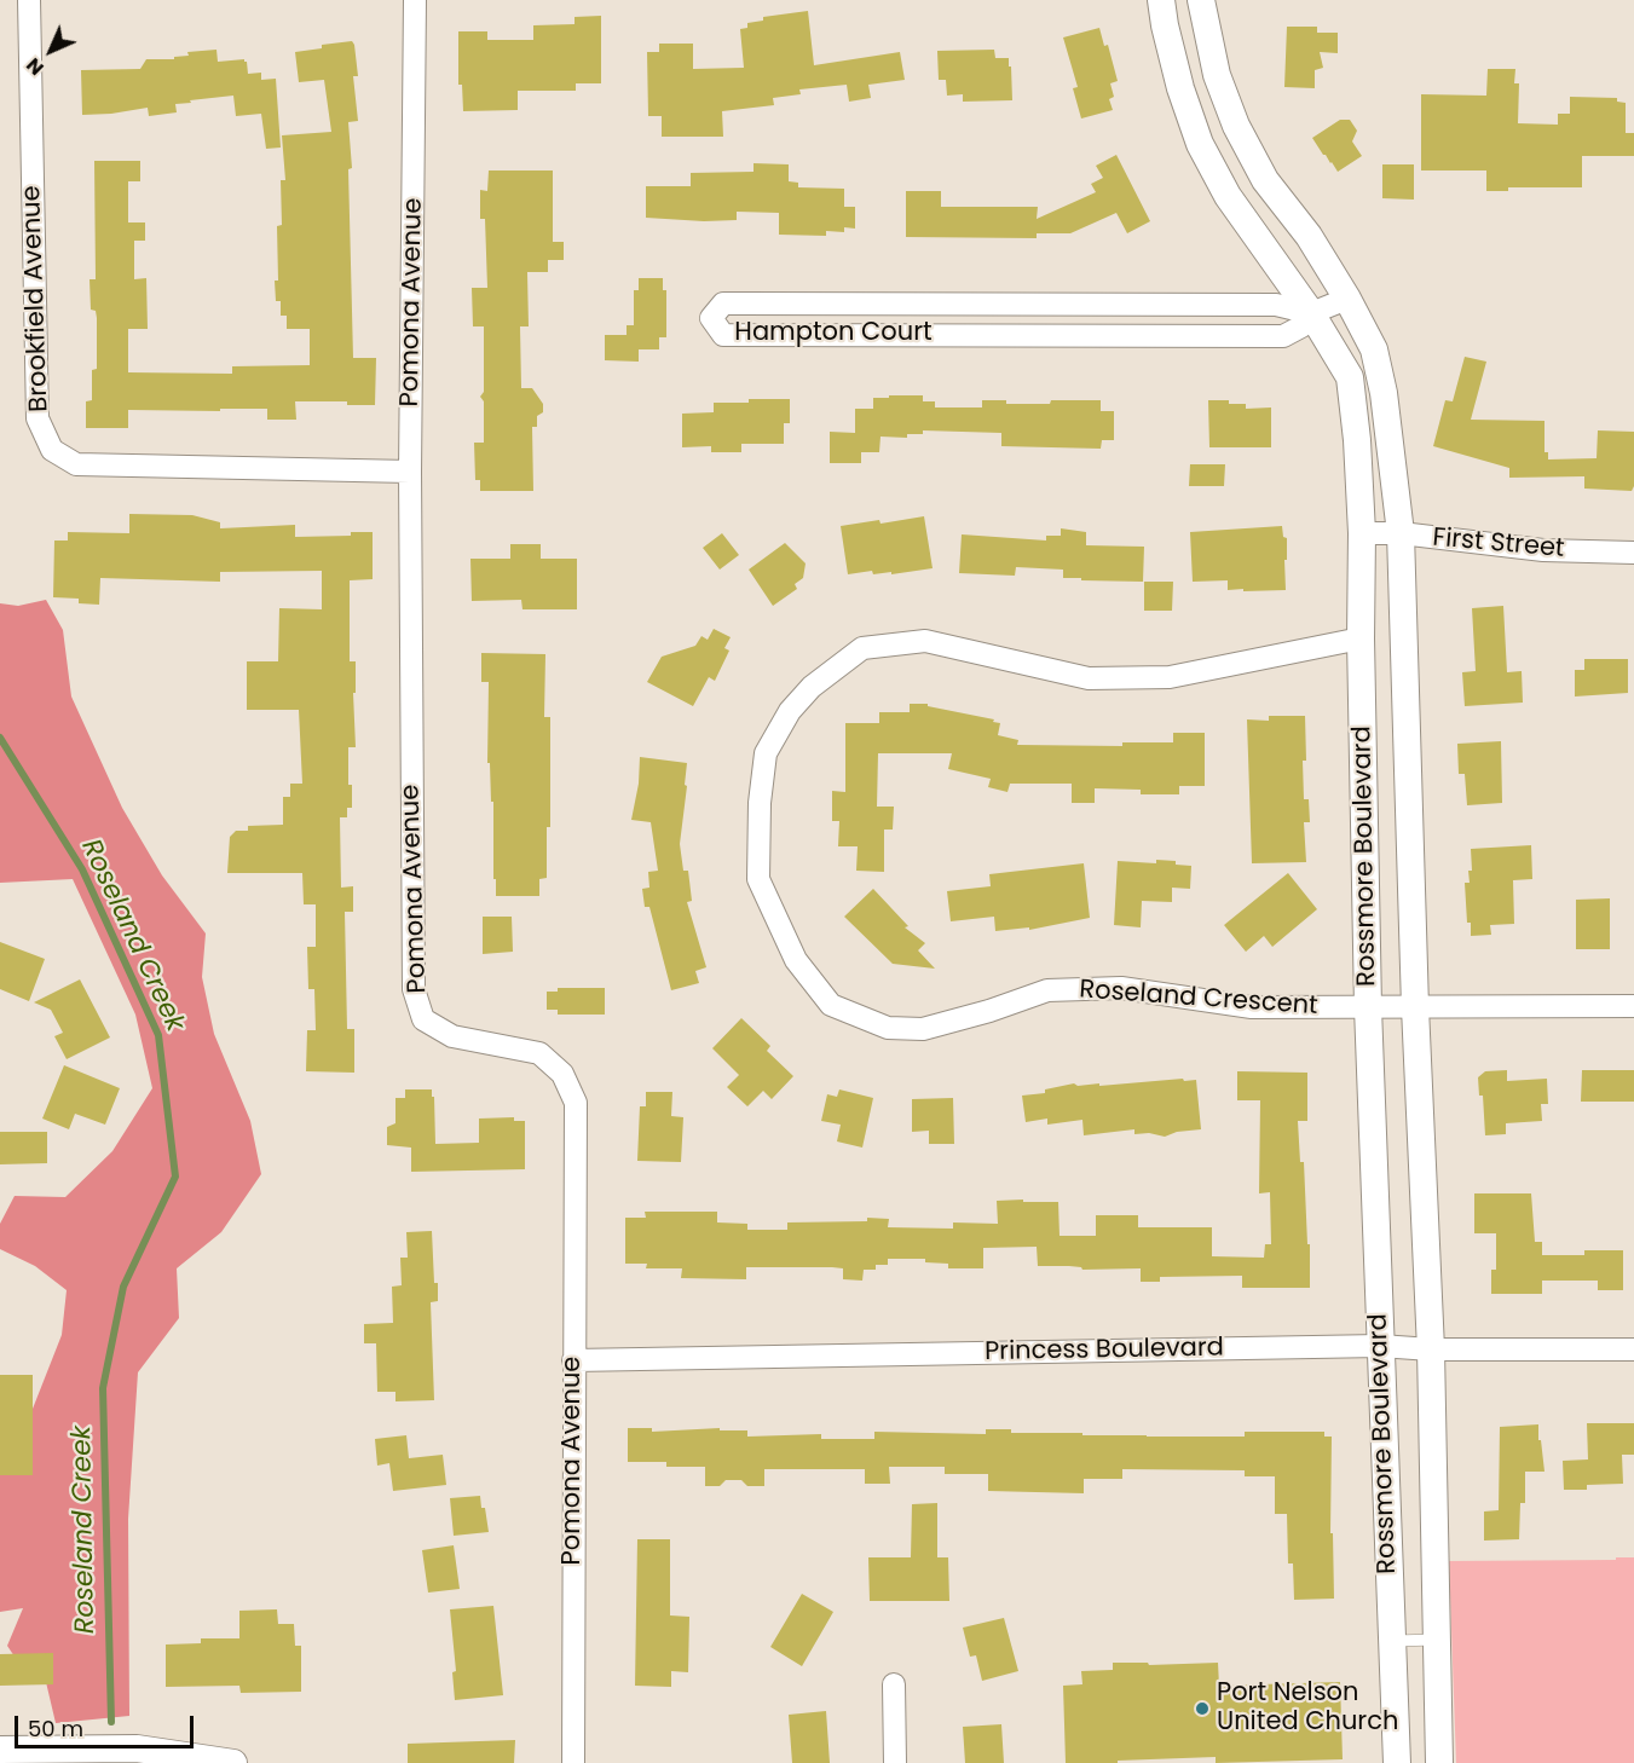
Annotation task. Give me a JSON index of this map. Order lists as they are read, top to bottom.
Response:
{
  "streets": {
    "street": [
      "Brookfield Avenue",
      "Pomona Avenue",
      "Hampton Court",
      "First Street",
      "Rossmore Boulevard",
      "Roseland Crescent",
      "Princess Boulevard"
    ]
  },
  "crossings": [
    ["Brookfield Avenue", "Pomona Avenue"],
    ["Pomona Avenue", "Princess Boulevard"],
    ["Hampton Court", "Rossmore Boulevard"],
    ["First Street", "Rossmore Boulevard"],
    ["Rossmore Boulevard", "Roseland Crescent"],
    ["Rossmore Boulevard", "Princess Boulevard"]
  ],
  "water": ["Roseland Creek"],
  "places": ["Port Nelson United Church"],
  "scale_bar": "50 m",
  "north": "bottom left"
}
